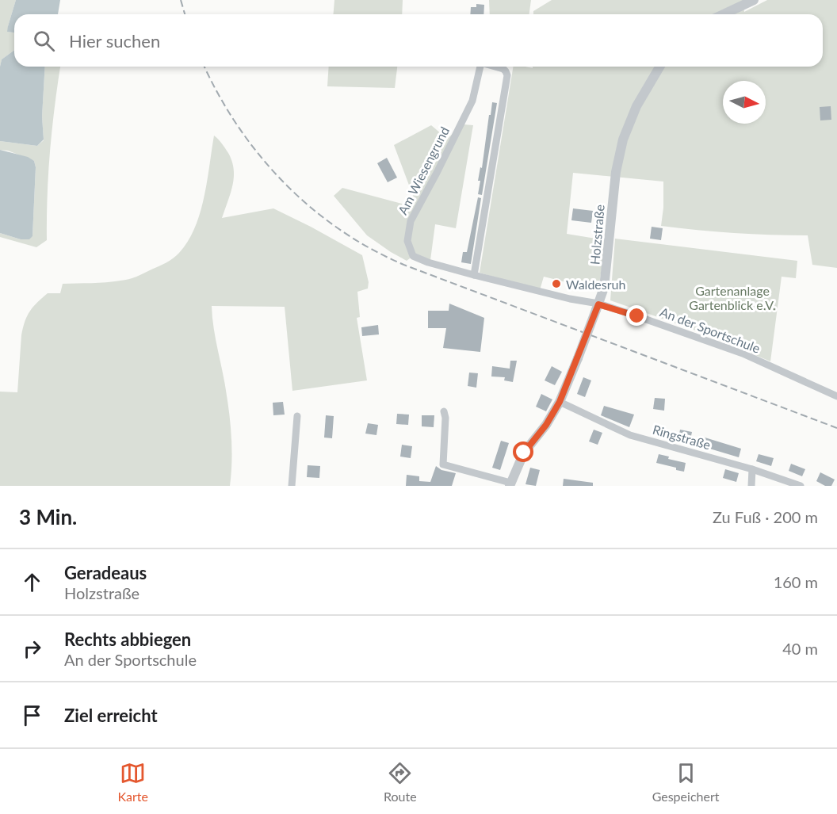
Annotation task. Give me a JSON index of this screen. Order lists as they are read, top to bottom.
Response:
{
  "streets": {
    "street": [
      "Am Wiesengrund",
      "Holzstraße",
      "An der Sportschule",
      "Ringstraße"
    ]
  },
  "crossings": [
    ["Am Wiesengrund", "Holzstraße"],
    ["Am Wiesengrund", "An der Sportschule"],
    ["Holzstraße", "An der Sportschule"],
    ["Holzstraße", "Ringstraße"]
  ],
  "parks": ["Gartenanlage Gartenblick e.V."],
  "places": ["Waldesruh"],
  "north": "right",
  "page": {
    "search": "Hier suchen",
    "heading": ["3 Min.", "Zu Fuß · 200 m"],
    "list": [
      ["Geradeaus", "Holzstraße", "160 m"],
      ["Rechts abbiegen", "An der Sportschule", "40 m"],
      "Ziel erreicht"
    ],
    "nav": ["Karte", "Route", "Gespeichert"]
  }
}
